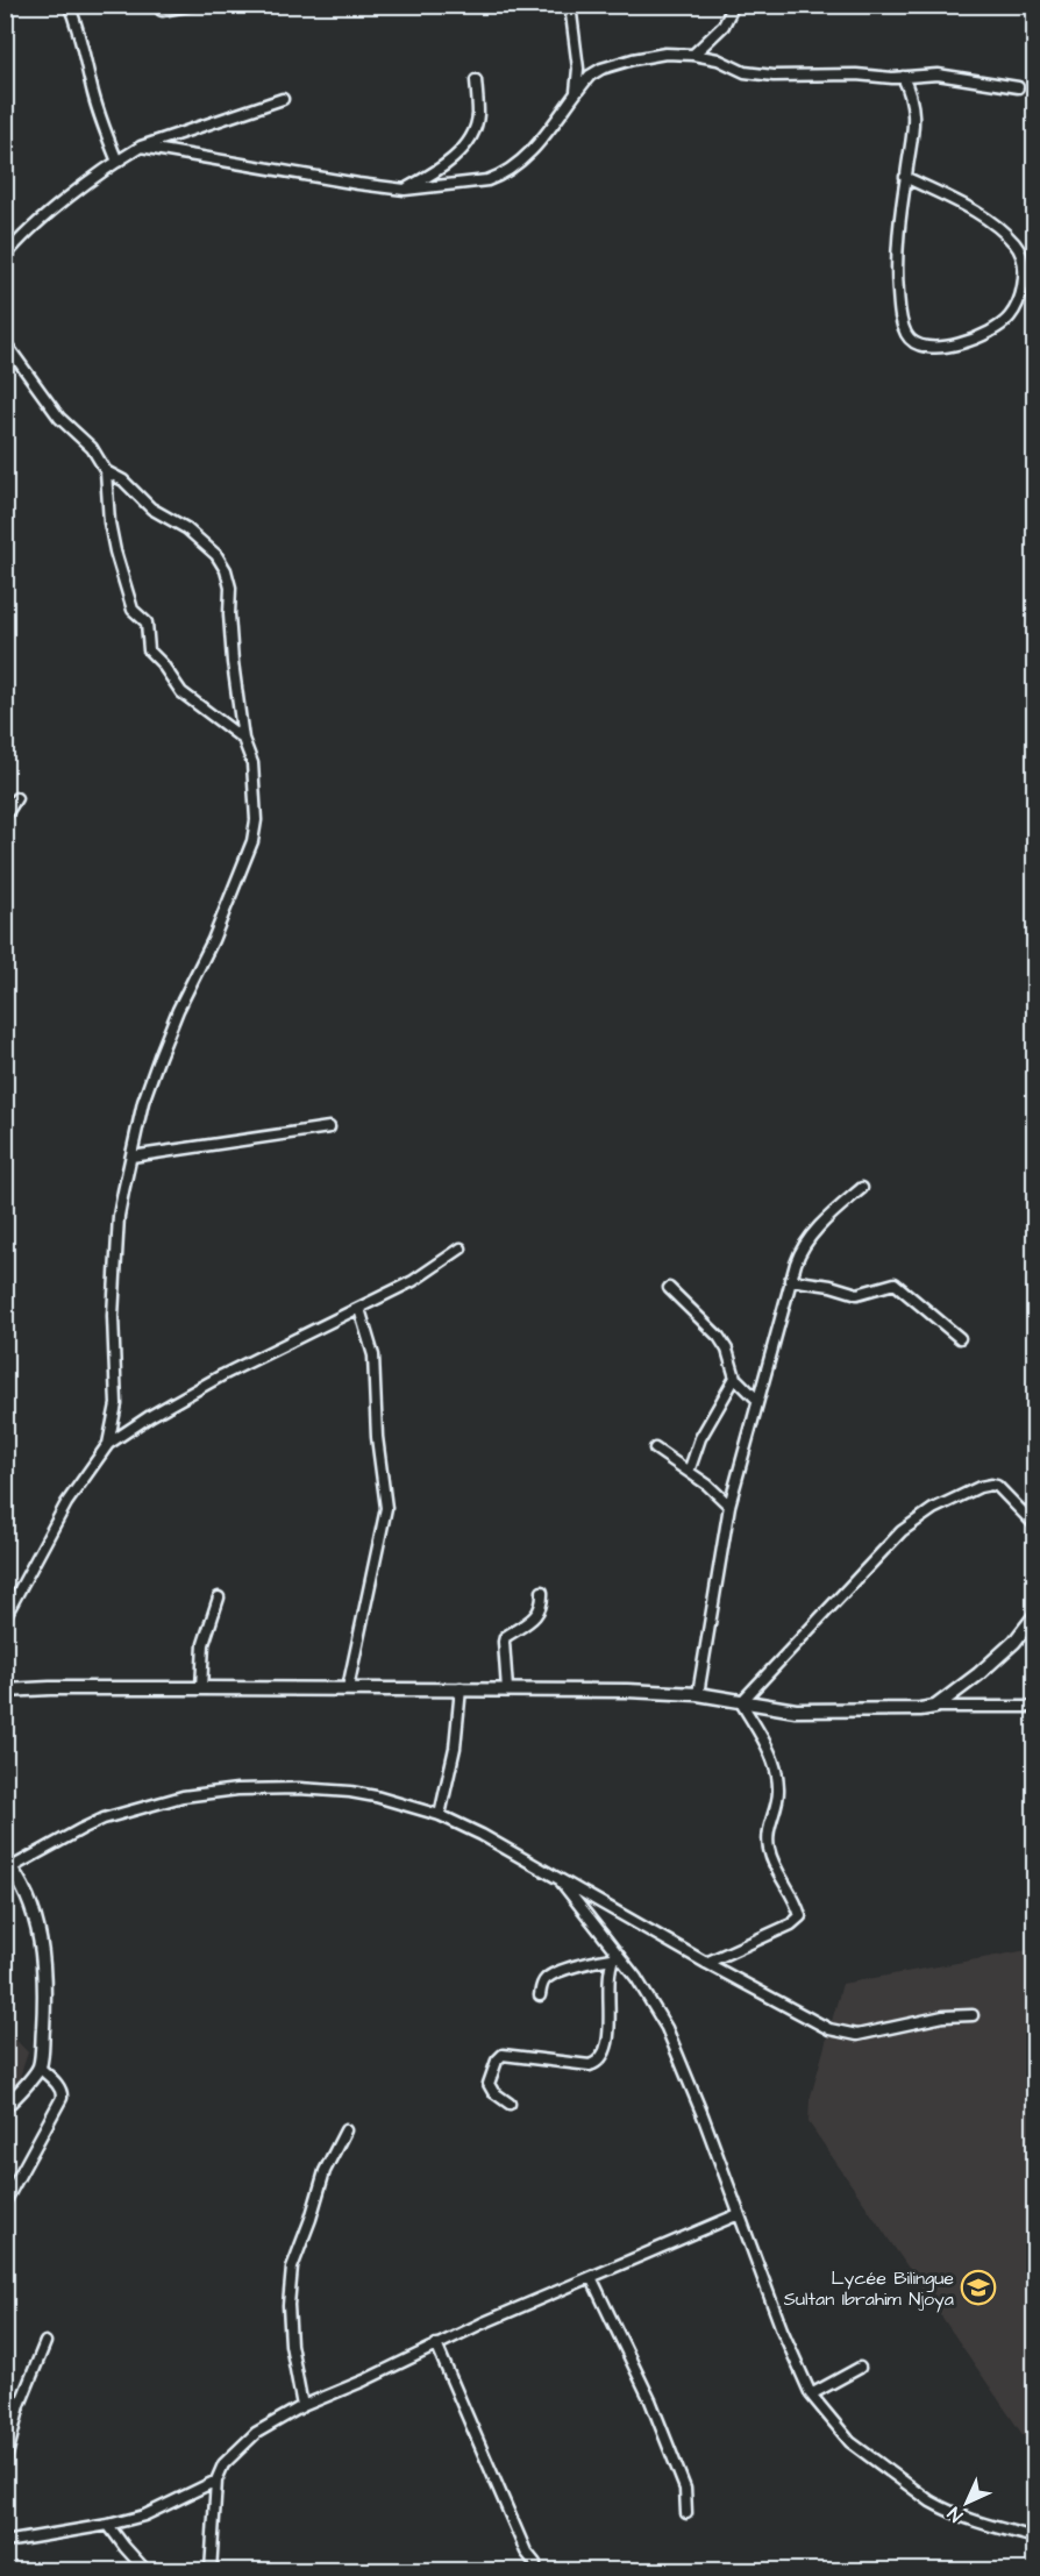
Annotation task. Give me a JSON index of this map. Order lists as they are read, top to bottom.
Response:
{
  "places": {
    "school or university": ["Lycée Bilingue Sultan Ibrahim Njoya"]
  },
  "north": "bottom left"
}
